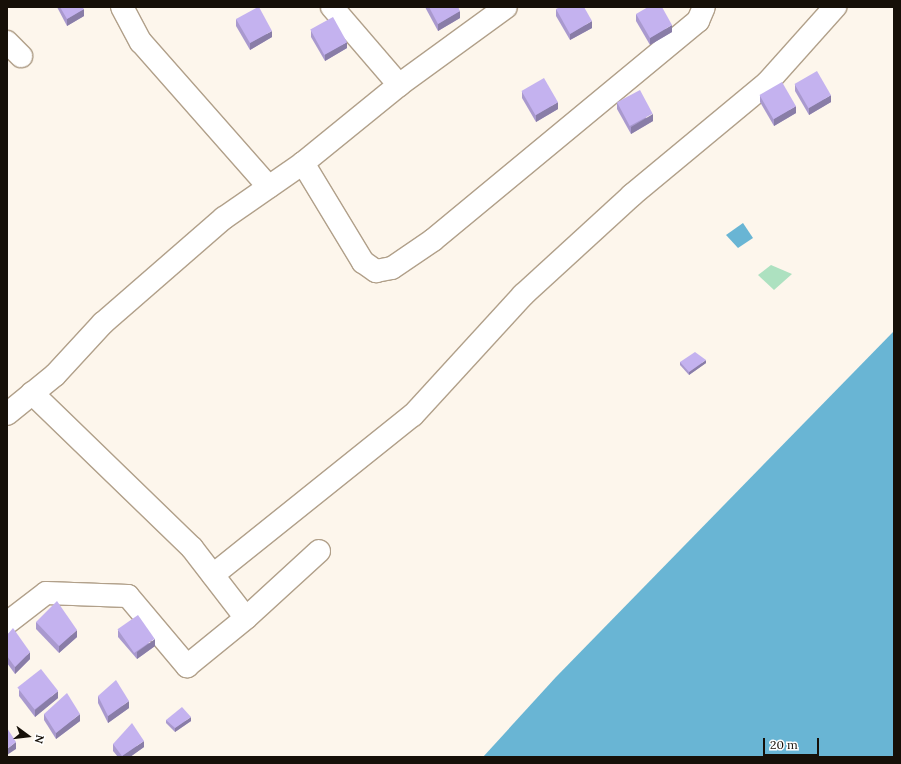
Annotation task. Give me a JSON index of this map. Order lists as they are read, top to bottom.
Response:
{
  "scale_bar": "20 m",
  "north": "right"
}
